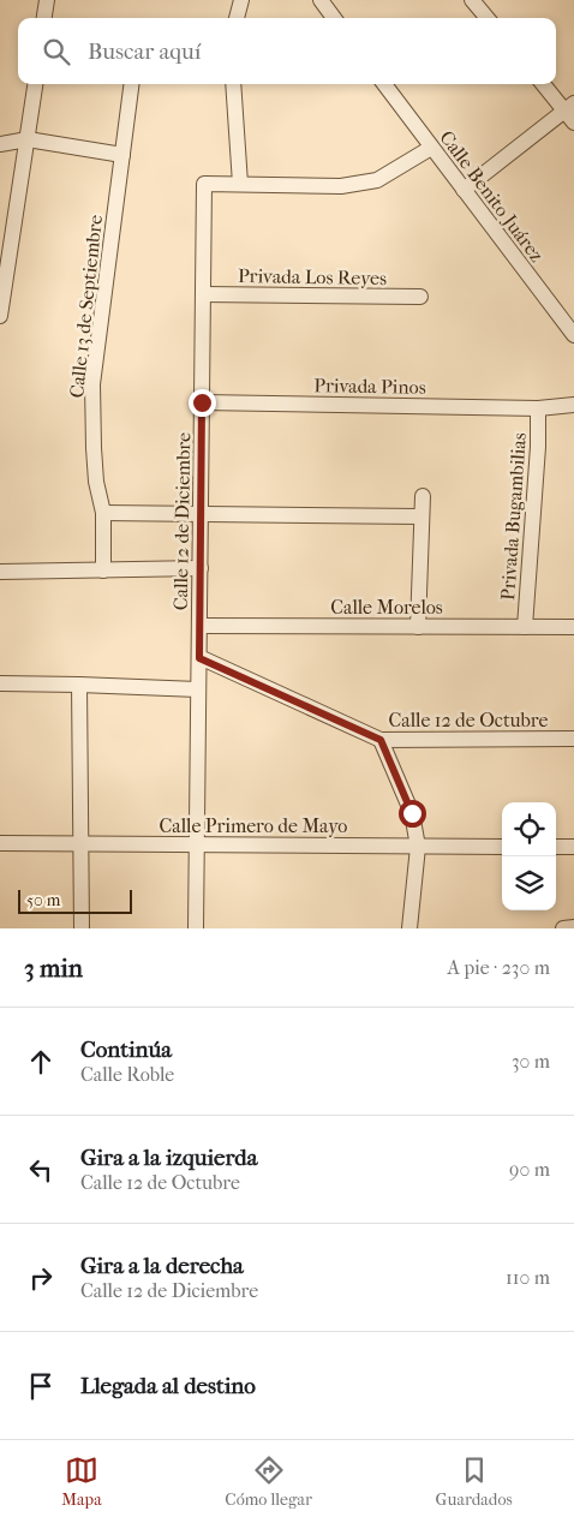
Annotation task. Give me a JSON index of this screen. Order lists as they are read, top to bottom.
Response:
{
  "streets": {
    "street": [
      "Calle Benito Juárez",
      "Privada Los Reyes",
      "Calle 13 de Septiembre",
      "Privada Pinos",
      "Privada Bugambilias",
      "Calle 12 de Diciembre",
      "Calle Morelos",
      "Calle 12 de Octubre",
      "Calle Primero de Mayo"
    ]
  },
  "crossings": [
    ["Privada Los Reyes", "Calle 12 de Diciembre"],
    ["Privada Pinos", "Privada Bugambilias"],
    ["Privada Pinos", "Calle 12 de Diciembre"],
    ["Privada Bugambilias", "Calle Morelos"],
    ["Calle 12 de Diciembre", "Calle Morelos"],
    ["Calle 12 de Diciembre", "Calle 12 de Octubre"],
    ["Calle 12 de Diciembre", "Calle Primero de Mayo"]
  ],
  "scale_bar": "50 m",
  "page": {
    "search": "Buscar aquí",
    "scale": "50 m",
    "heading": ["3 min", "A pie · 230 m"],
    "list": [
      ["Continúa", "Calle Roble", "30 m"],
      ["Gira a la izquierda", "Calle 12 de Octubre", "90 m"],
      ["Gira a la derecha", "Calle 12 de Diciembre", "110 m"],
      "Llegada al destino"
    ],
    "nav": ["Mapa", "Cómo llegar", "Guardados"]
  }
}
